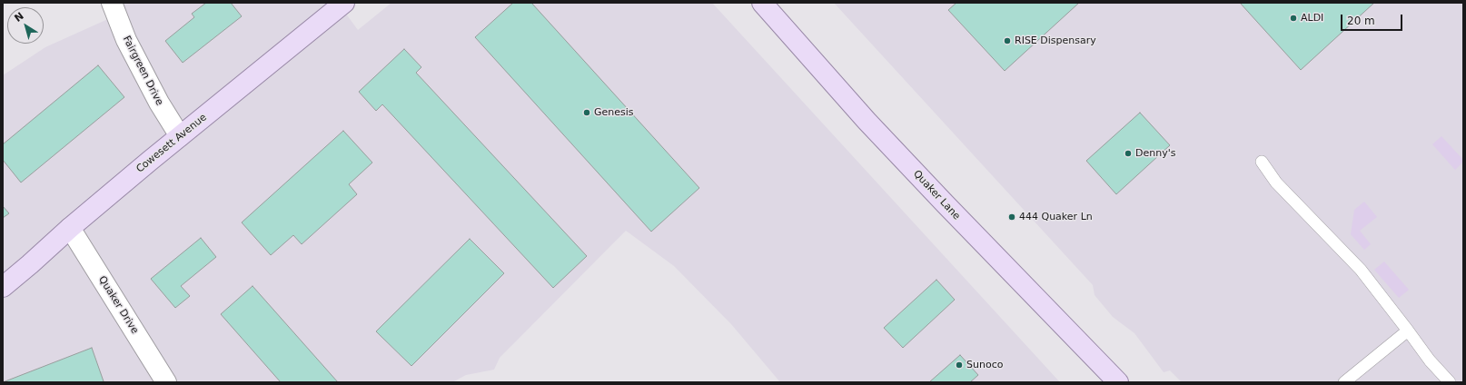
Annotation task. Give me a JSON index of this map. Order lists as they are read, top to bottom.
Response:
{
  "streets": {
    "main road": ["Cowesett Avenue", "Quaker Lane"],
    "street": ["Fairgreen Drive", "Quaker Drive"]
  },
  "crossings": [
    ["Fairgreen Drive", "Cowesett Avenue"],
    ["Cowesett Avenue", "Quaker Drive"]
  ],
  "places": [
    "ALDI",
    "RISE Dispensary",
    "Genesis",
    "Denny's",
    "444 Quaker Ln",
    "Sunoco"
  ],
  "scale_bar": "20 m",
  "north": "top left"
}
